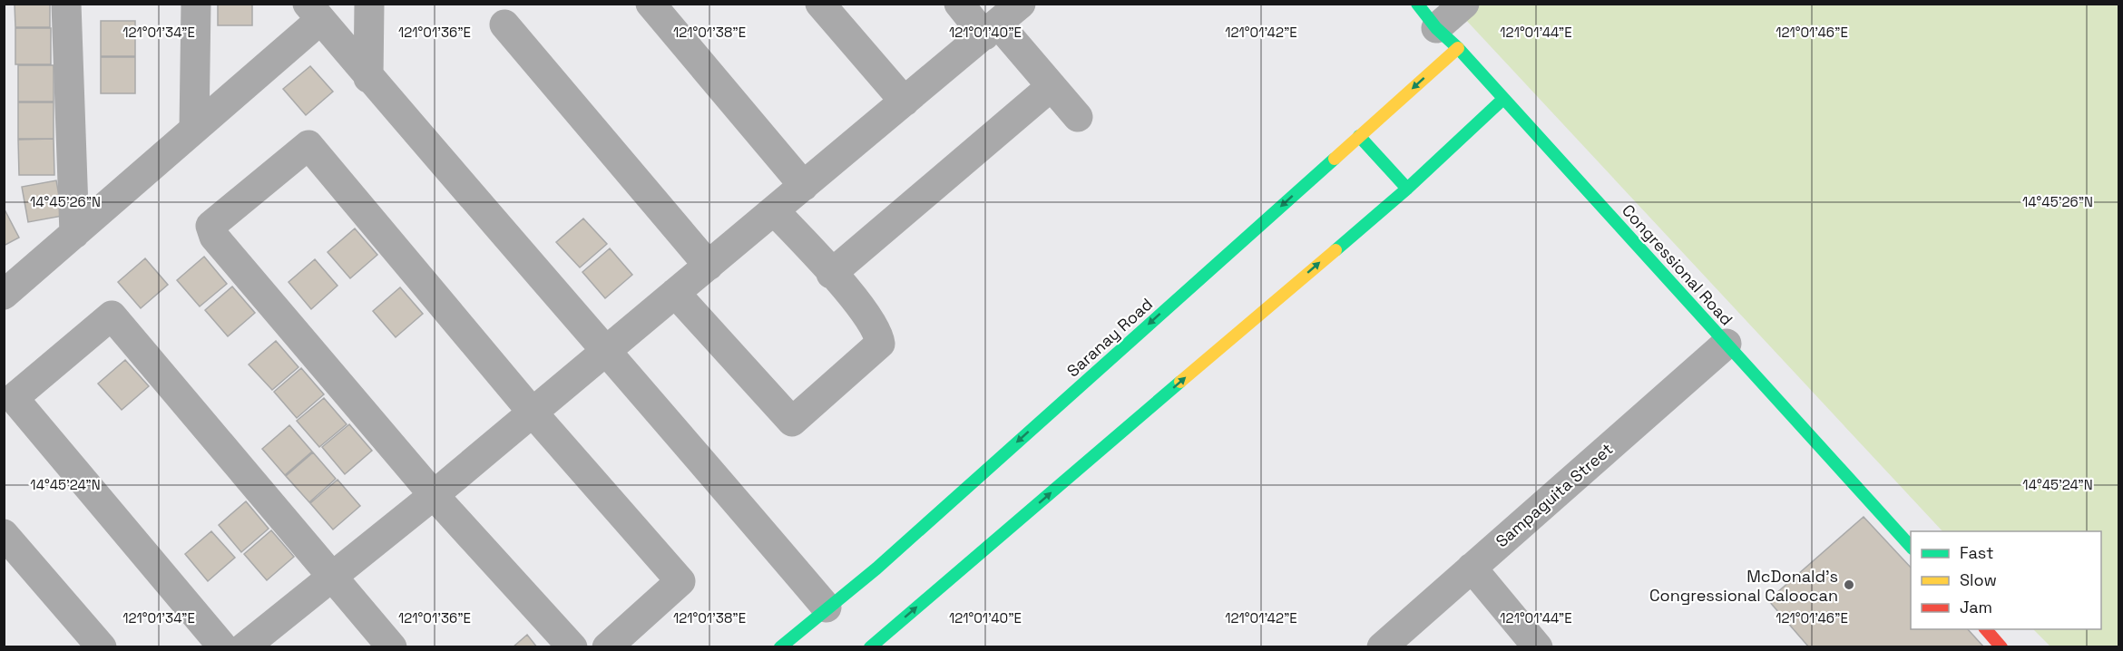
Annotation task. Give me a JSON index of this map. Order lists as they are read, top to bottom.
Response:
{
  "streets": {
    "street": ["Congressional Road", "Saranay Road", "Sampaguita Street"]
  },
  "crossings": [
    ["Congressional Road", "Saranay Road"],
    ["Congressional Road", "Sampaguita Street"]
  ],
  "places": ["McDonald's Congressional Caloocan"],
  "legend": ["Fast", "Slow", "Jam"],
  "coordinates": [
    "121°01'34\"E",
    "121°01'36\"E",
    "121°01'38\"E",
    "121°01'40\"E",
    "121°01'42\"E",
    "121°01'44\"E",
    "121°01'46\"E",
    "14°45'26\"N",
    "14°45'24\"N"
  ]
}
